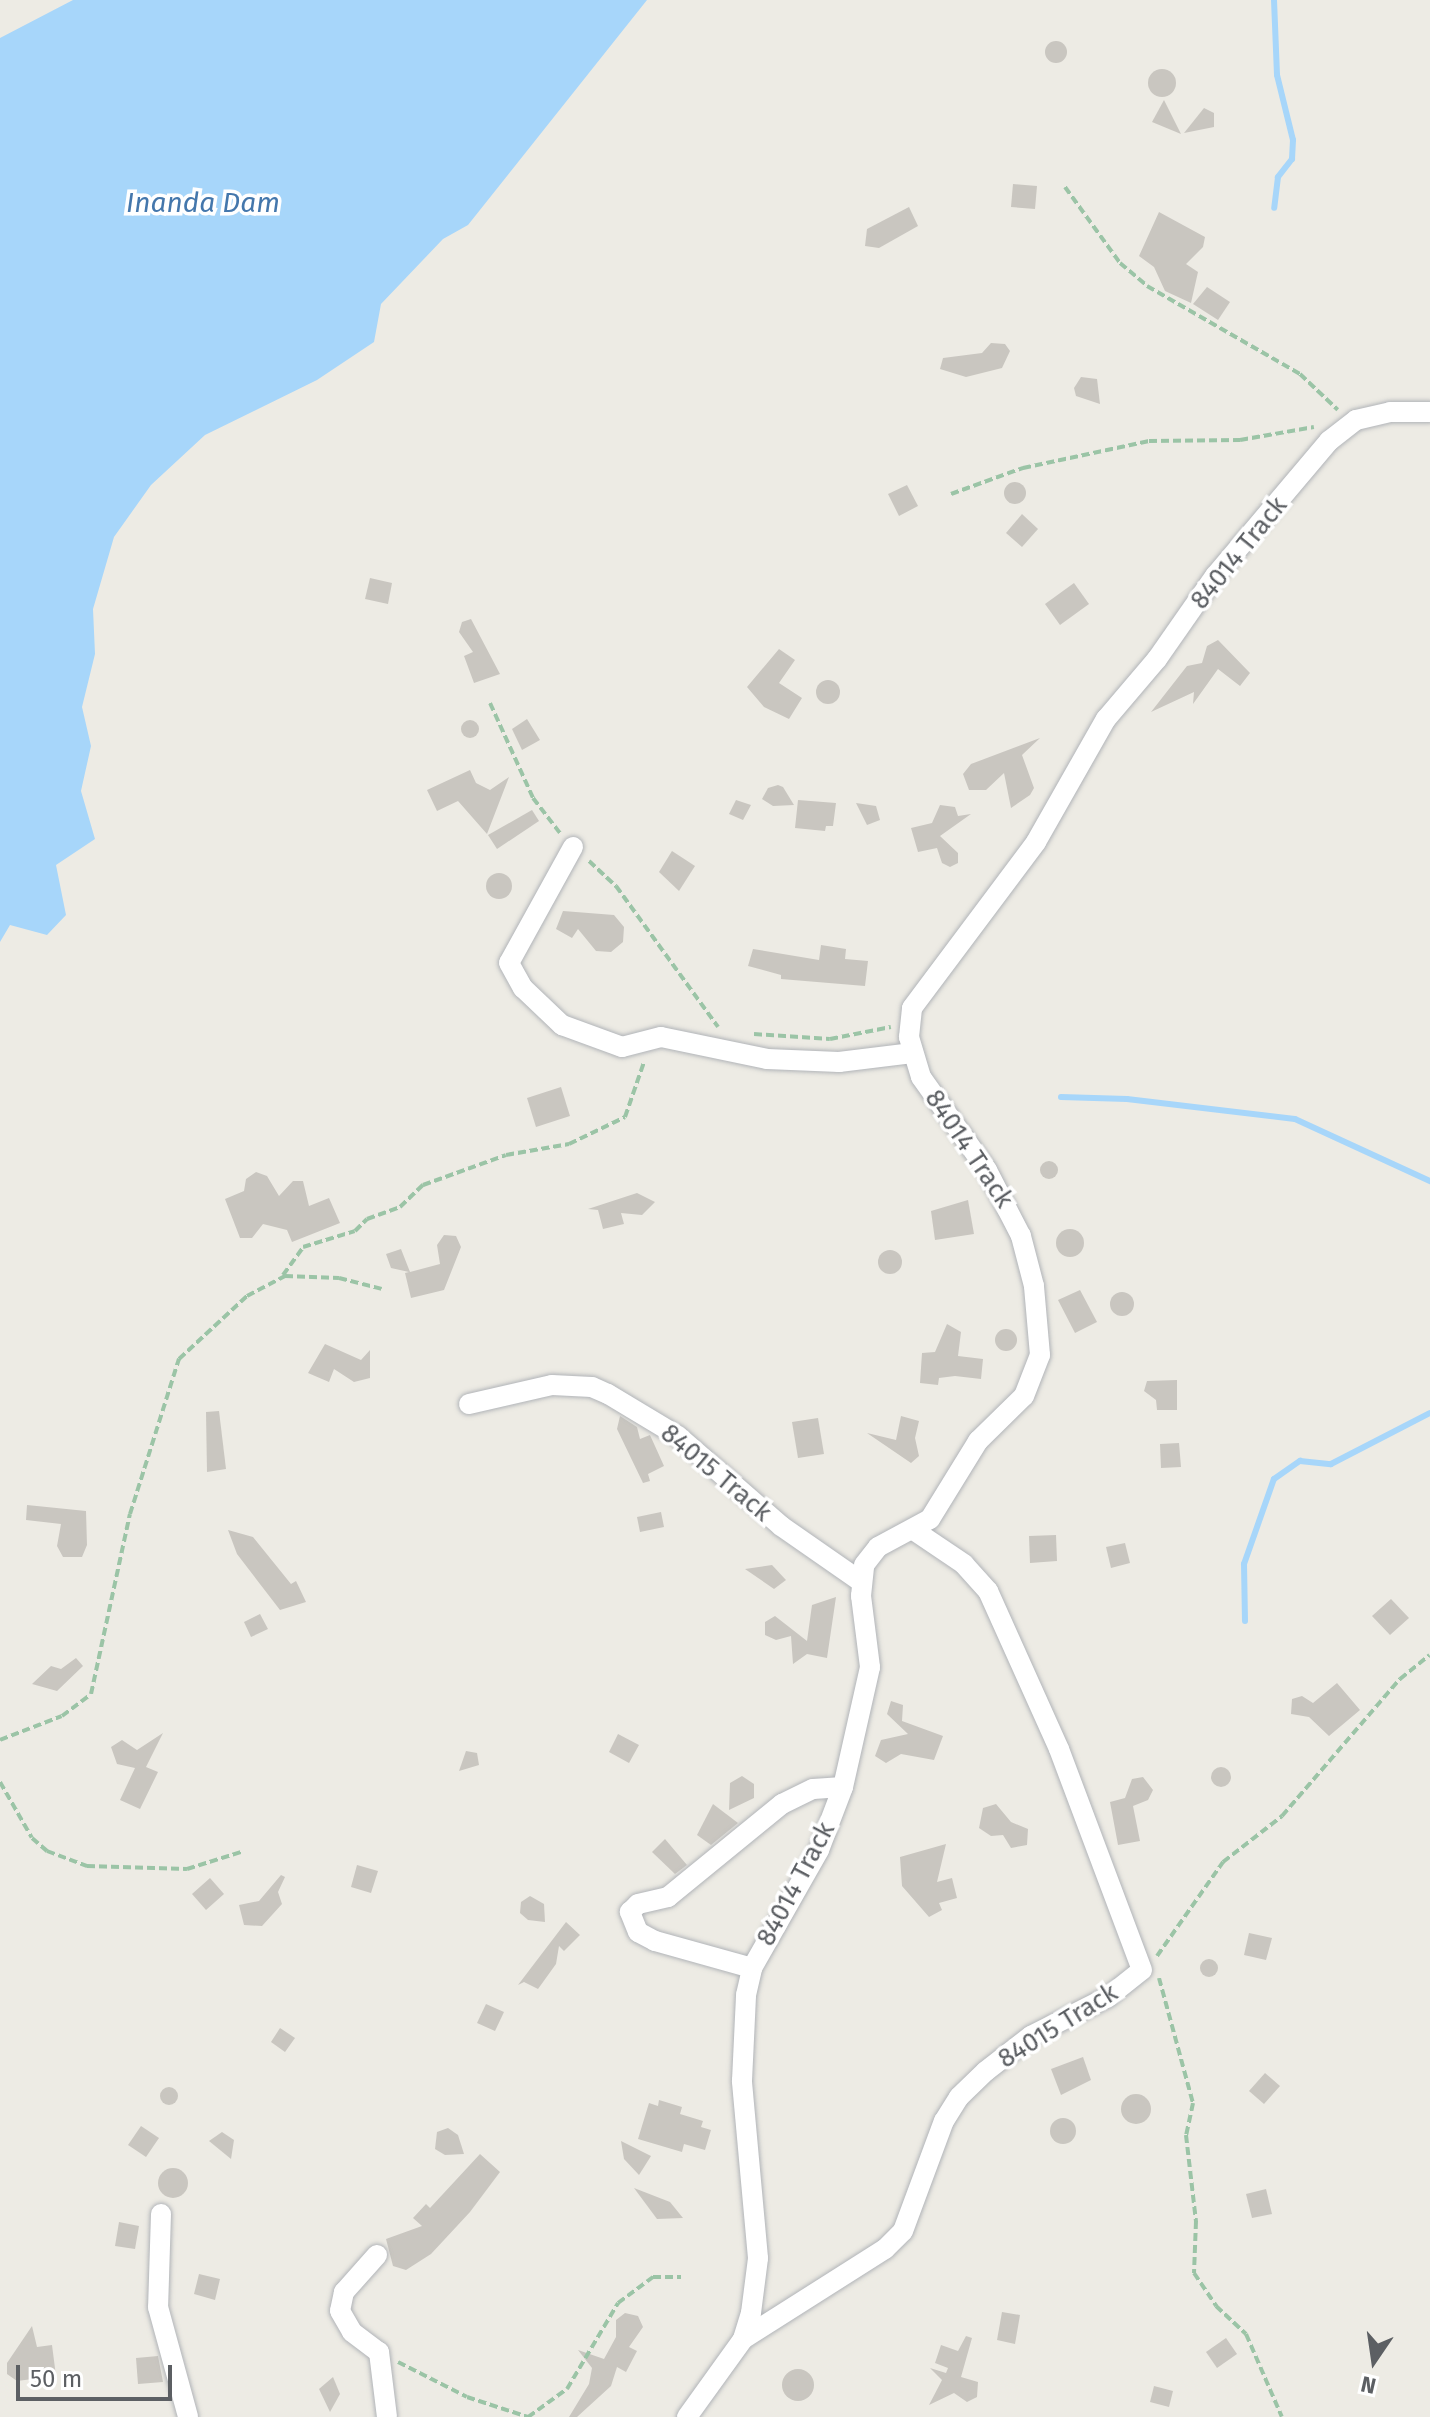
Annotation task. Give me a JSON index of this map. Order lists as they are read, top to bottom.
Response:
{
  "streets": {
    "street": ["84014 Track", "84015 Track"]
  },
  "crossings": [
    ["84014 Track", "84015 Track"]
  ],
  "water": ["Inanda Dam"],
  "scale_bar": "50 m",
  "north": "bottom"
}
